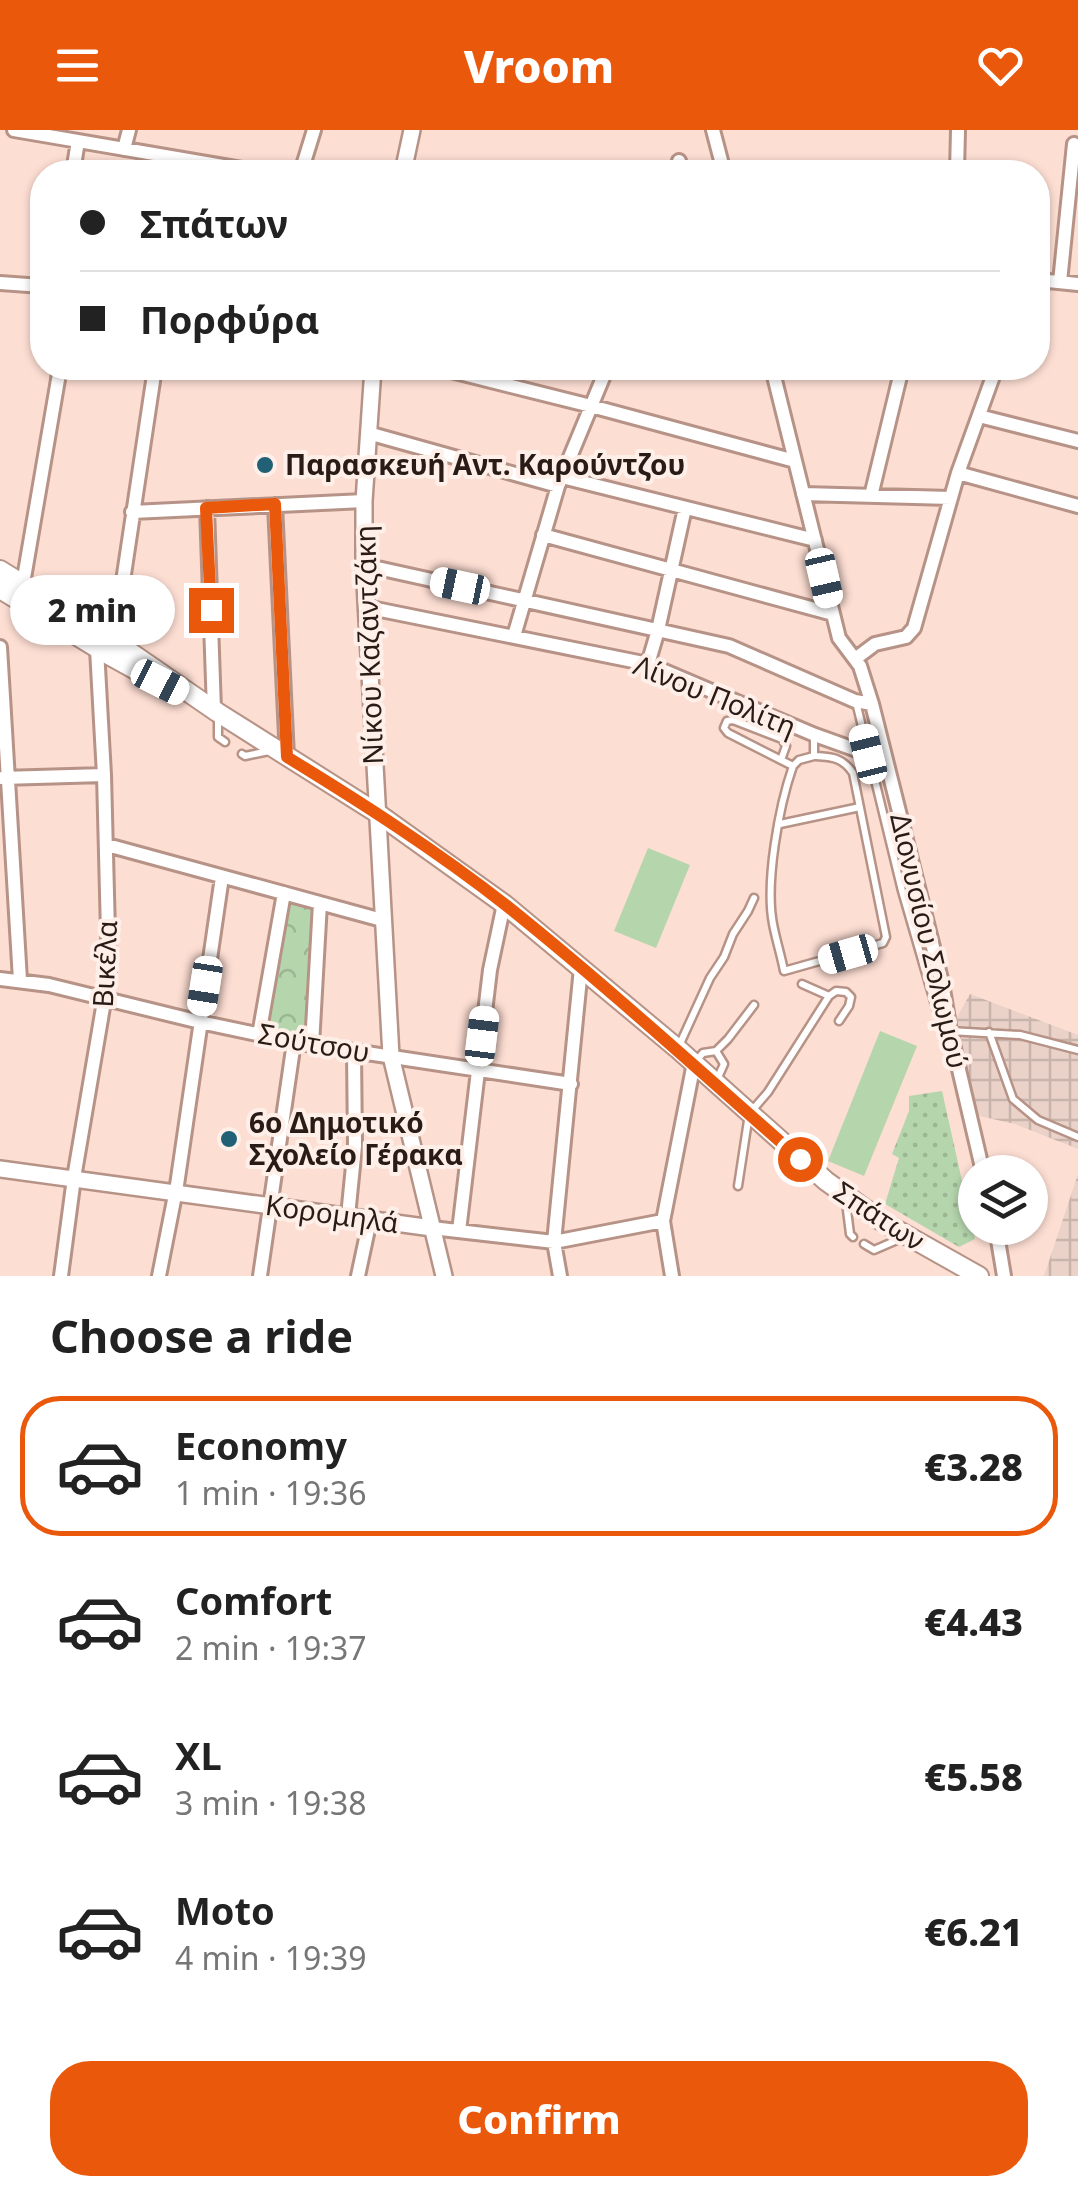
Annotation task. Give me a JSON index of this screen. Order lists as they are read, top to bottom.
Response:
{
  "streets": {
    "main road": ["Σπάτων"],
    "street": [
      "Νίκου Καζαντζάκη",
      "Λίνου Πολίτη",
      "Διονυσίου Σολωμού",
      "Βικέλα",
      "Σούτσου",
      "Κορομηλά"
    ]
  },
  "crossings": [
    ["Νίκου Καζαντζάκη", "Λίνου Πολίτη"],
    ["Νίκου Καζαντζάκη", "Σούτσου"],
    ["Νίκου Καζαντζάκη", "Κορομηλά"],
    ["Νίκου Καζαντζάκη", "Σπάτων"],
    ["Λίνου Πολίτη", "Διονυσίου Σολωμού"],
    ["Βικέλα", "Σούτσου"],
    ["Βικέλα", "Κορομηλά"],
    ["Βικέλα", "Σπάτων"]
  ],
  "places": ["Παρασκευή Αντ. Καρούντζου", "6ο Δημοτικό Σχολείο Γέρακα"],
  "page": {
    "header": "Vroom",
    "banner": ["Σπάτων", "Πορφύρα"],
    "bubble": "2 min",
    "heading": "Choose a ride",
    "list": [
      {
        "name": "Economy",
        "note": "1 min · 19:36",
        "value": "€3.28"
      },
      {
        "name": "Comfort",
        "note": "2 min · 19:37",
        "value": "€4.43"
      },
      {
        "name": "XL",
        "note": "3 min · 19:38",
        "value": "€5.58"
      },
      {
        "name": "Moto",
        "note": "4 min · 19:39",
        "value": "€6.21"
      }
    ],
    "buttons": "Confirm"
  }
}
